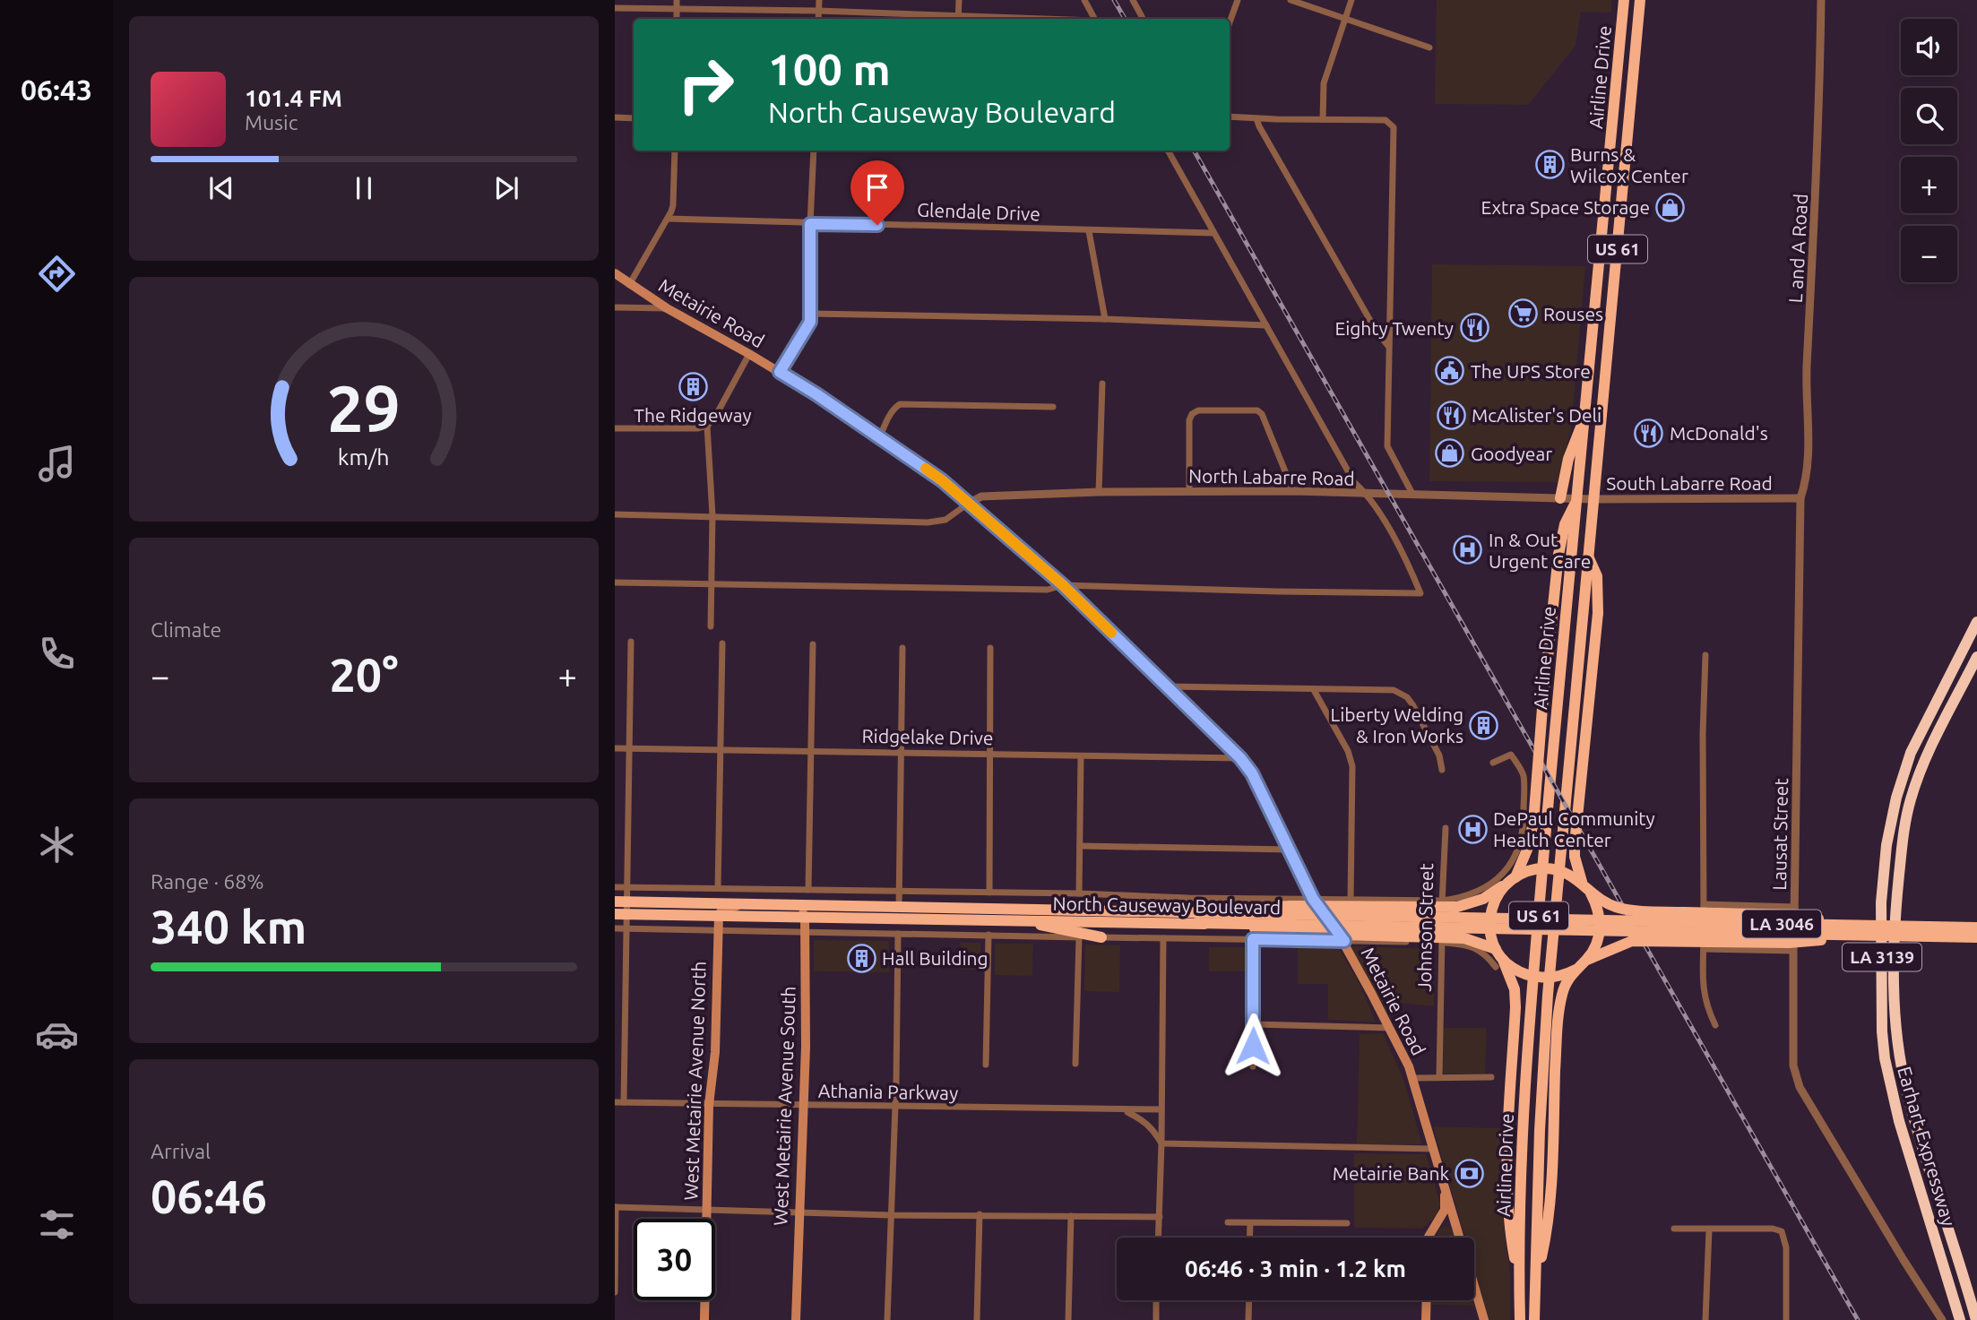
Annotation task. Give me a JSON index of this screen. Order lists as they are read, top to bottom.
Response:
{
  "streets": {
    "highway": [
      "Airline Drive",
      "US 61",
      "North Causeway Boulevard",
      "LA 3046",
      "LA 3139",
      "Earhart Expressway"
    ],
    "main road": ["Metairie Road", "West Metairie Avenue North", "West Metairie Avenue South"],
    "street": [
      "Glendale Drive",
      "L and A Road",
      "North Labarre Road",
      "South Labarre Road",
      "Ridgelake Drive",
      "Lausat Street",
      "Johnson Street",
      "Athania Parkway"
    ]
  },
  "crossings": [
    ["Airline Drive", "North Labarre Road"],
    ["Airline Drive", "South Labarre Road"],
    ["L and A Road", "South Labarre Road"],
    ["L and A Road", "Lausat Street"],
    ["Metairie Road", "North Labarre Road"],
    ["Metairie Road", "Ridgelake Drive"],
    ["Metairie Road", "North Causeway Boulevard"],
    ["North Labarre Road", "South Labarre Road"],
    ["South Labarre Road", "Lausat Street"],
    ["North Causeway Boulevard", "LA 3046"],
    ["North Causeway Boulevard", "Johnson Street"],
    ["North Causeway Boulevard", "West Metairie Avenue North"],
    ["North Causeway Boulevard", "West Metairie Avenue South"],
    ["West Metairie Avenue North", "Athania Parkway"],
    ["Athania Parkway", "West Metairie Avenue South"]
  ],
  "places": {
    "building": [
      "Burns & Wilcox Center",
      "The Ridgeway",
      "Liberty Welding & Iron Works",
      "Hall Building"
    ],
    "shop": ["Extra Space Storage", "Goodyear"],
    "supermarket": ["Rouses"],
    "restaurant": ["Eighty Twenty", "McAlister's Deli", "McDonald's"],
    "public building": ["The UPS Store"],
    "hospital": ["In & Out Urgent Care", "DePaul Community Health Center"],
    "bank": ["Metairie Bank"]
  },
  "page": {
    "tabs": "06:43",
    "map_buttons": ["+", "−"],
    "turn": ["100 m", "North Causeway Boulevard"],
    "song": ["101.4 FM", "Music"],
    "tile": [
      "Climate",
      ["Range · 68%", "340 km"],
      ["Arrival", "06:46"]
    ],
    "heat": ["−", "20°", "+"],
    "limit": "30",
    "trip": "06:46 · 3 min · 1.2 km",
    "gauge": ["29", "km/h"]
  }
}
